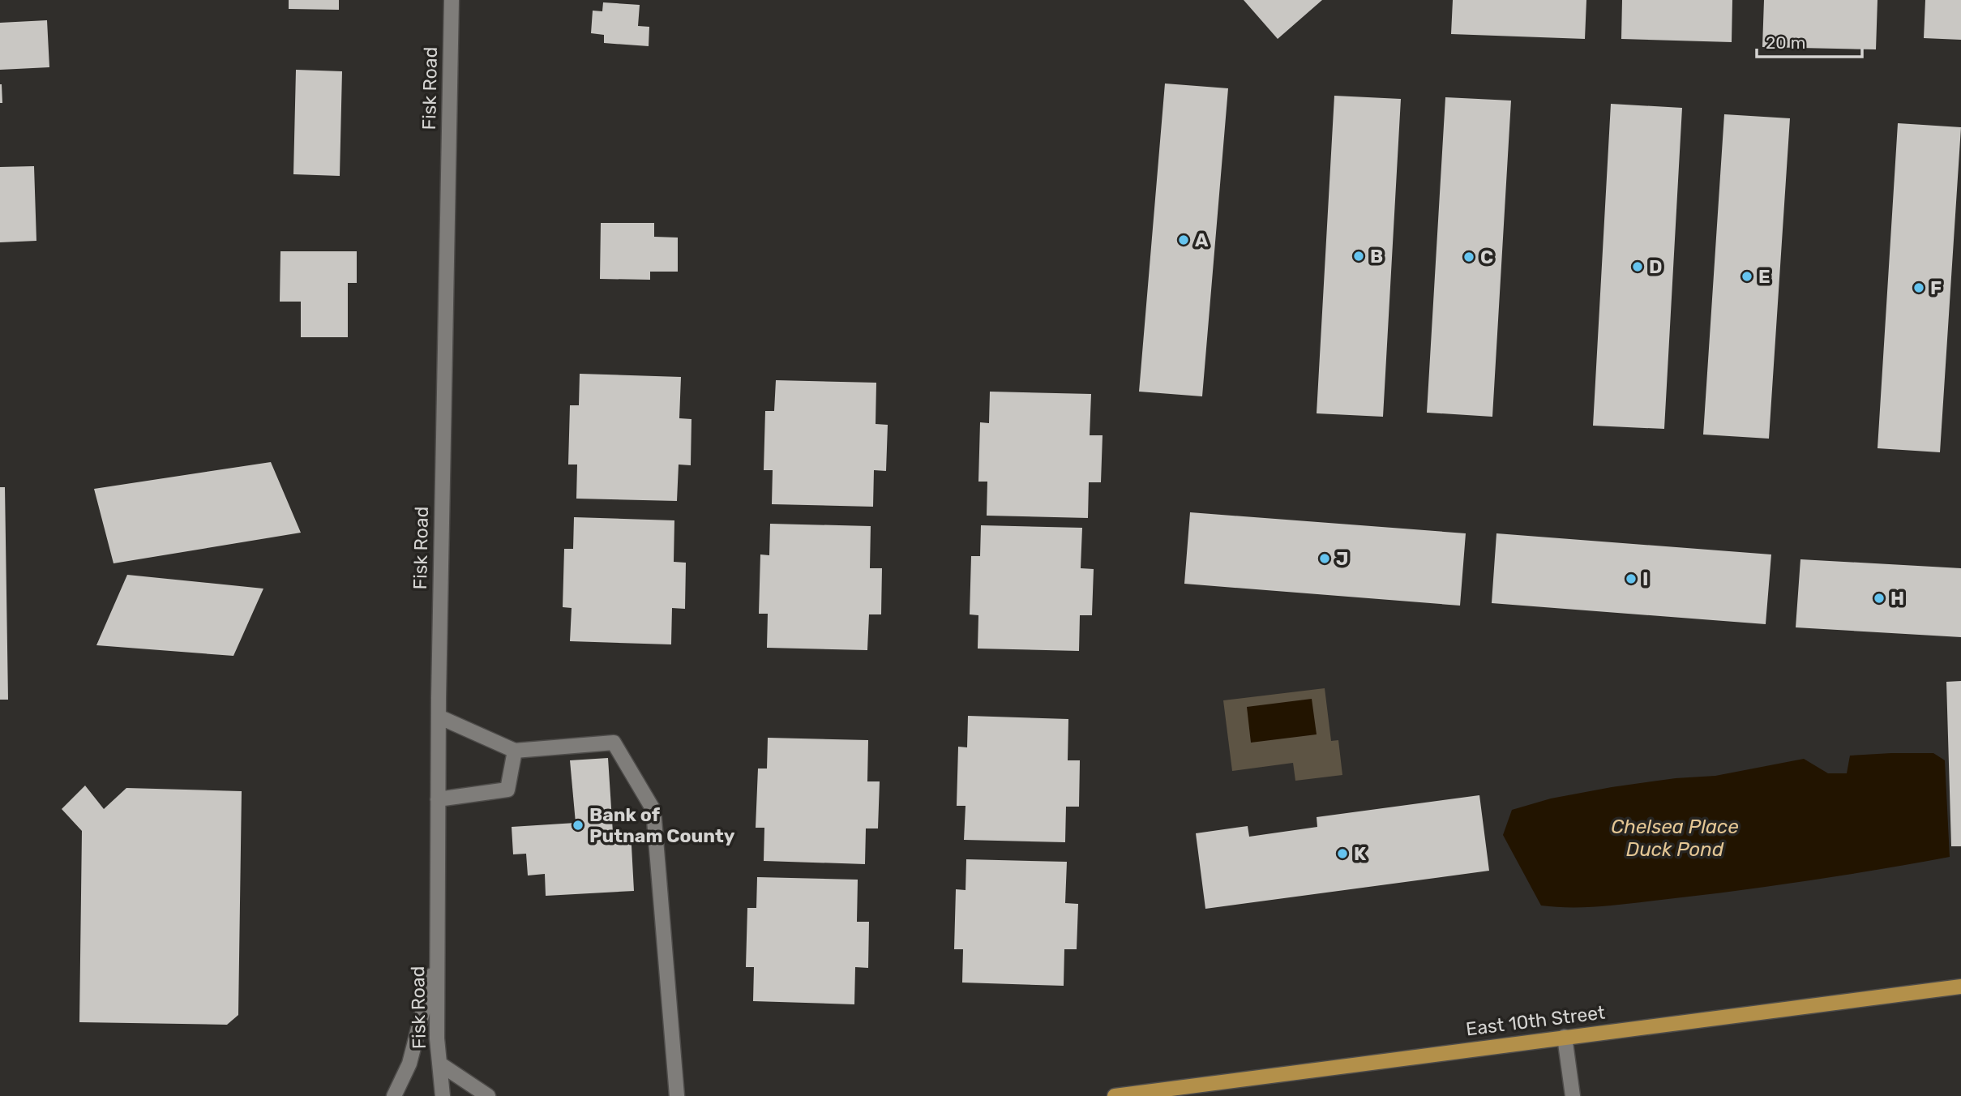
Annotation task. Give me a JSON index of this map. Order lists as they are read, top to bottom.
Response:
{
  "streets": {
    "main road": ["East 10th Street"],
    "street": ["Fisk Road"]
  },
  "water": ["Chelsea Place Duck Pond"],
  "places": [
    "A",
    "B",
    "C",
    "D",
    "E",
    "F",
    "J",
    "I",
    "H",
    "Bank of Putnam County",
    "K"
  ],
  "scale_bar": "20 m"
}
